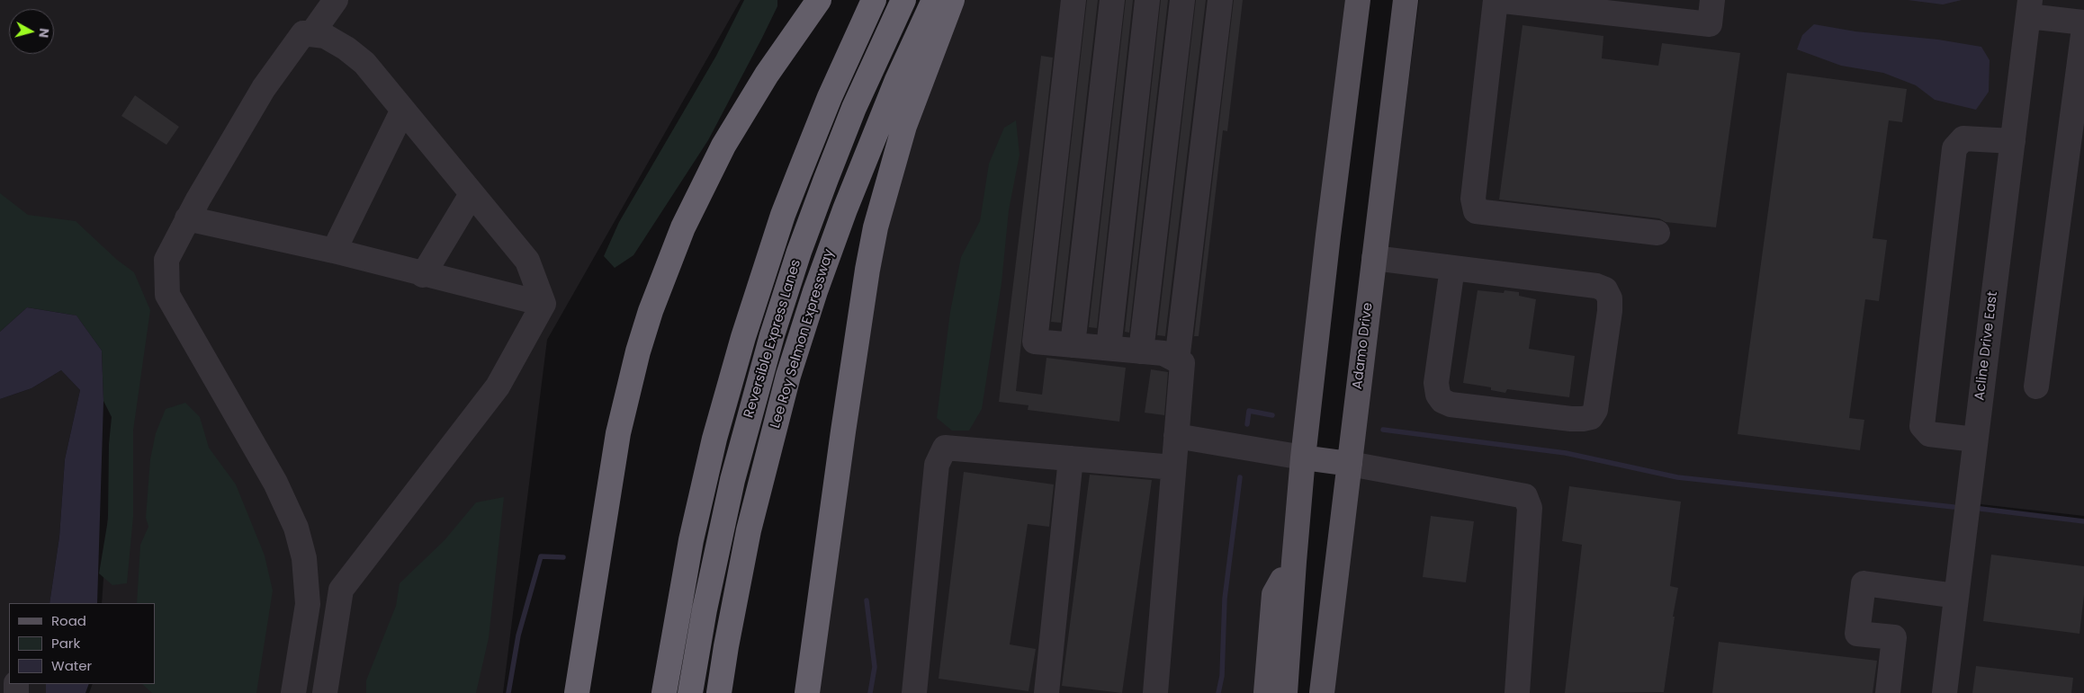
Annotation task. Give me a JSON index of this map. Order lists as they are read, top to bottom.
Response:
{
  "streets": {
    "highway": ["Reversible Express Lanes", "Lee Roy Selmon Expressway"],
    "main road": ["Adamo Drive"],
    "street": ["Acline Drive East"]
  },
  "legend": ["Road", "Park", "Water"],
  "north": "right"
}
